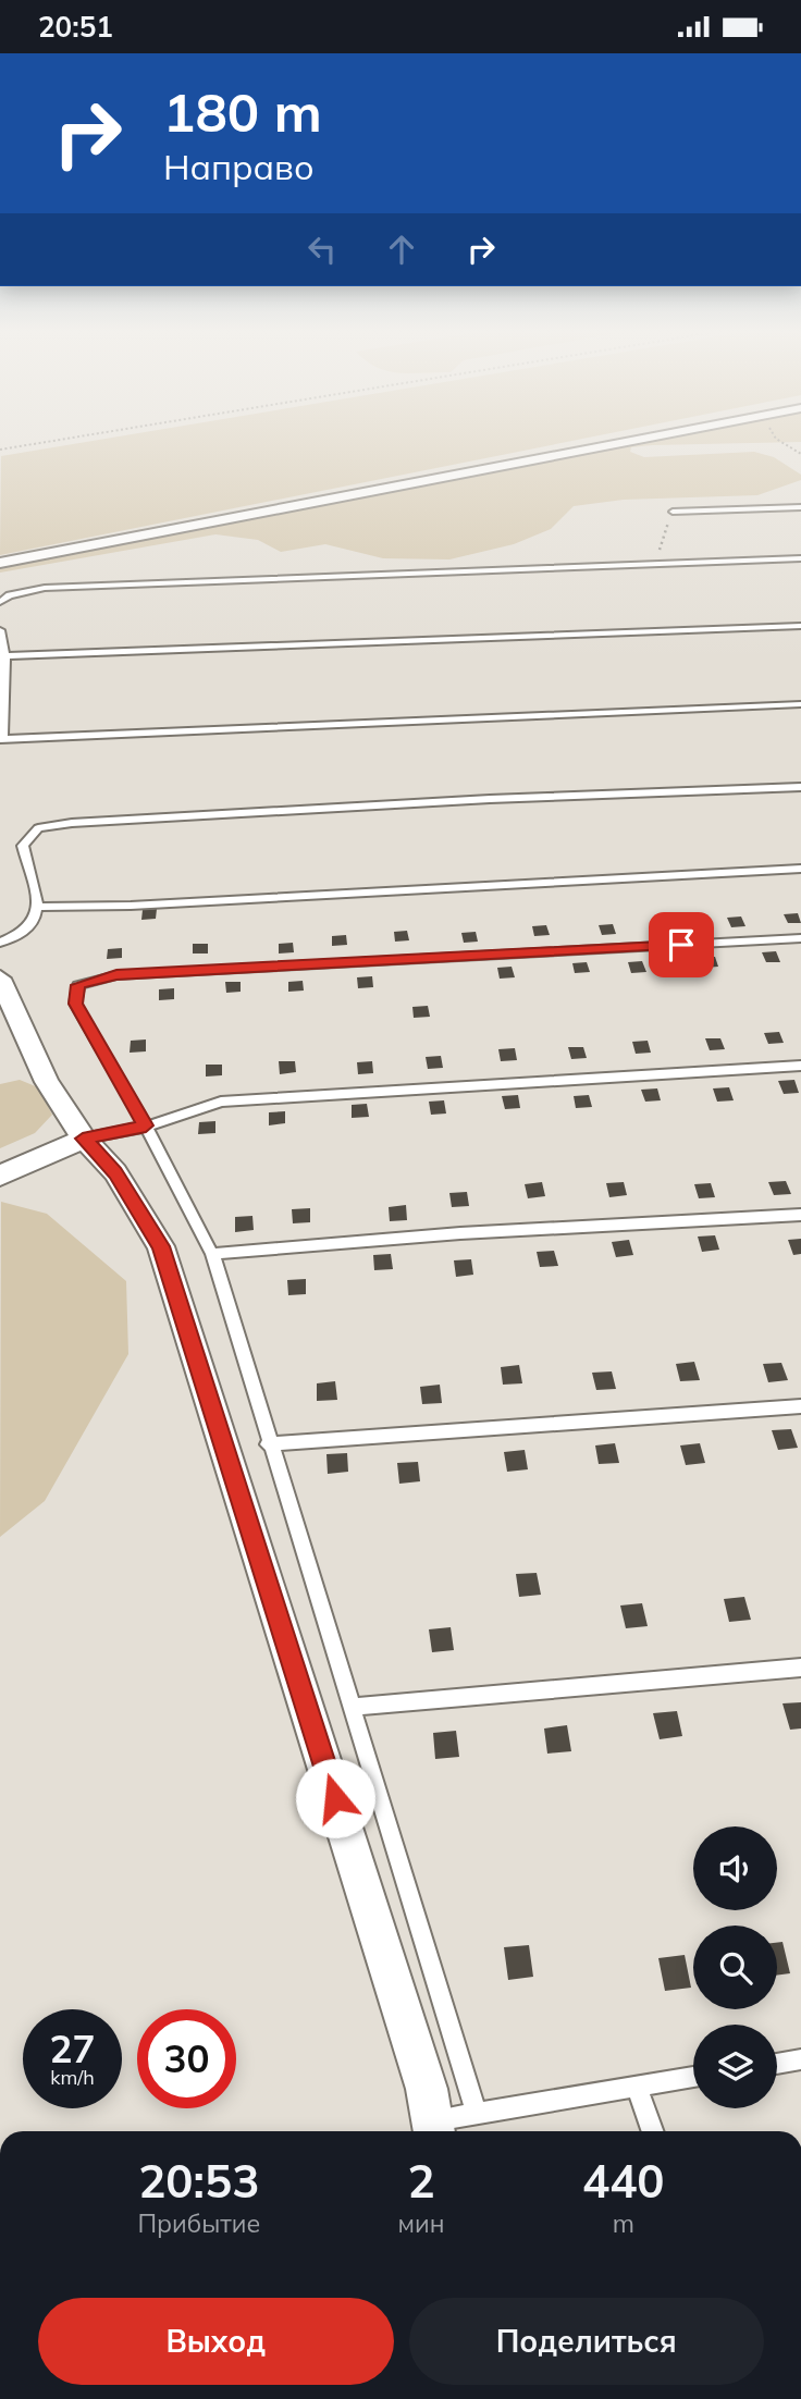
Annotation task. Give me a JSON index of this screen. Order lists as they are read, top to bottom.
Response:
{
  "page": {
    "status": "20:51",
    "turn": ["180 m", "Направо"],
    "speed": "27 km/h",
    "limit": "30",
    "eta": [
      "20:53",
      "Прибытие",
      "2",
      "мин",
      "440",
      "m"
    ],
    "buttons": ["Выход", "Поделиться"]
  }
}
